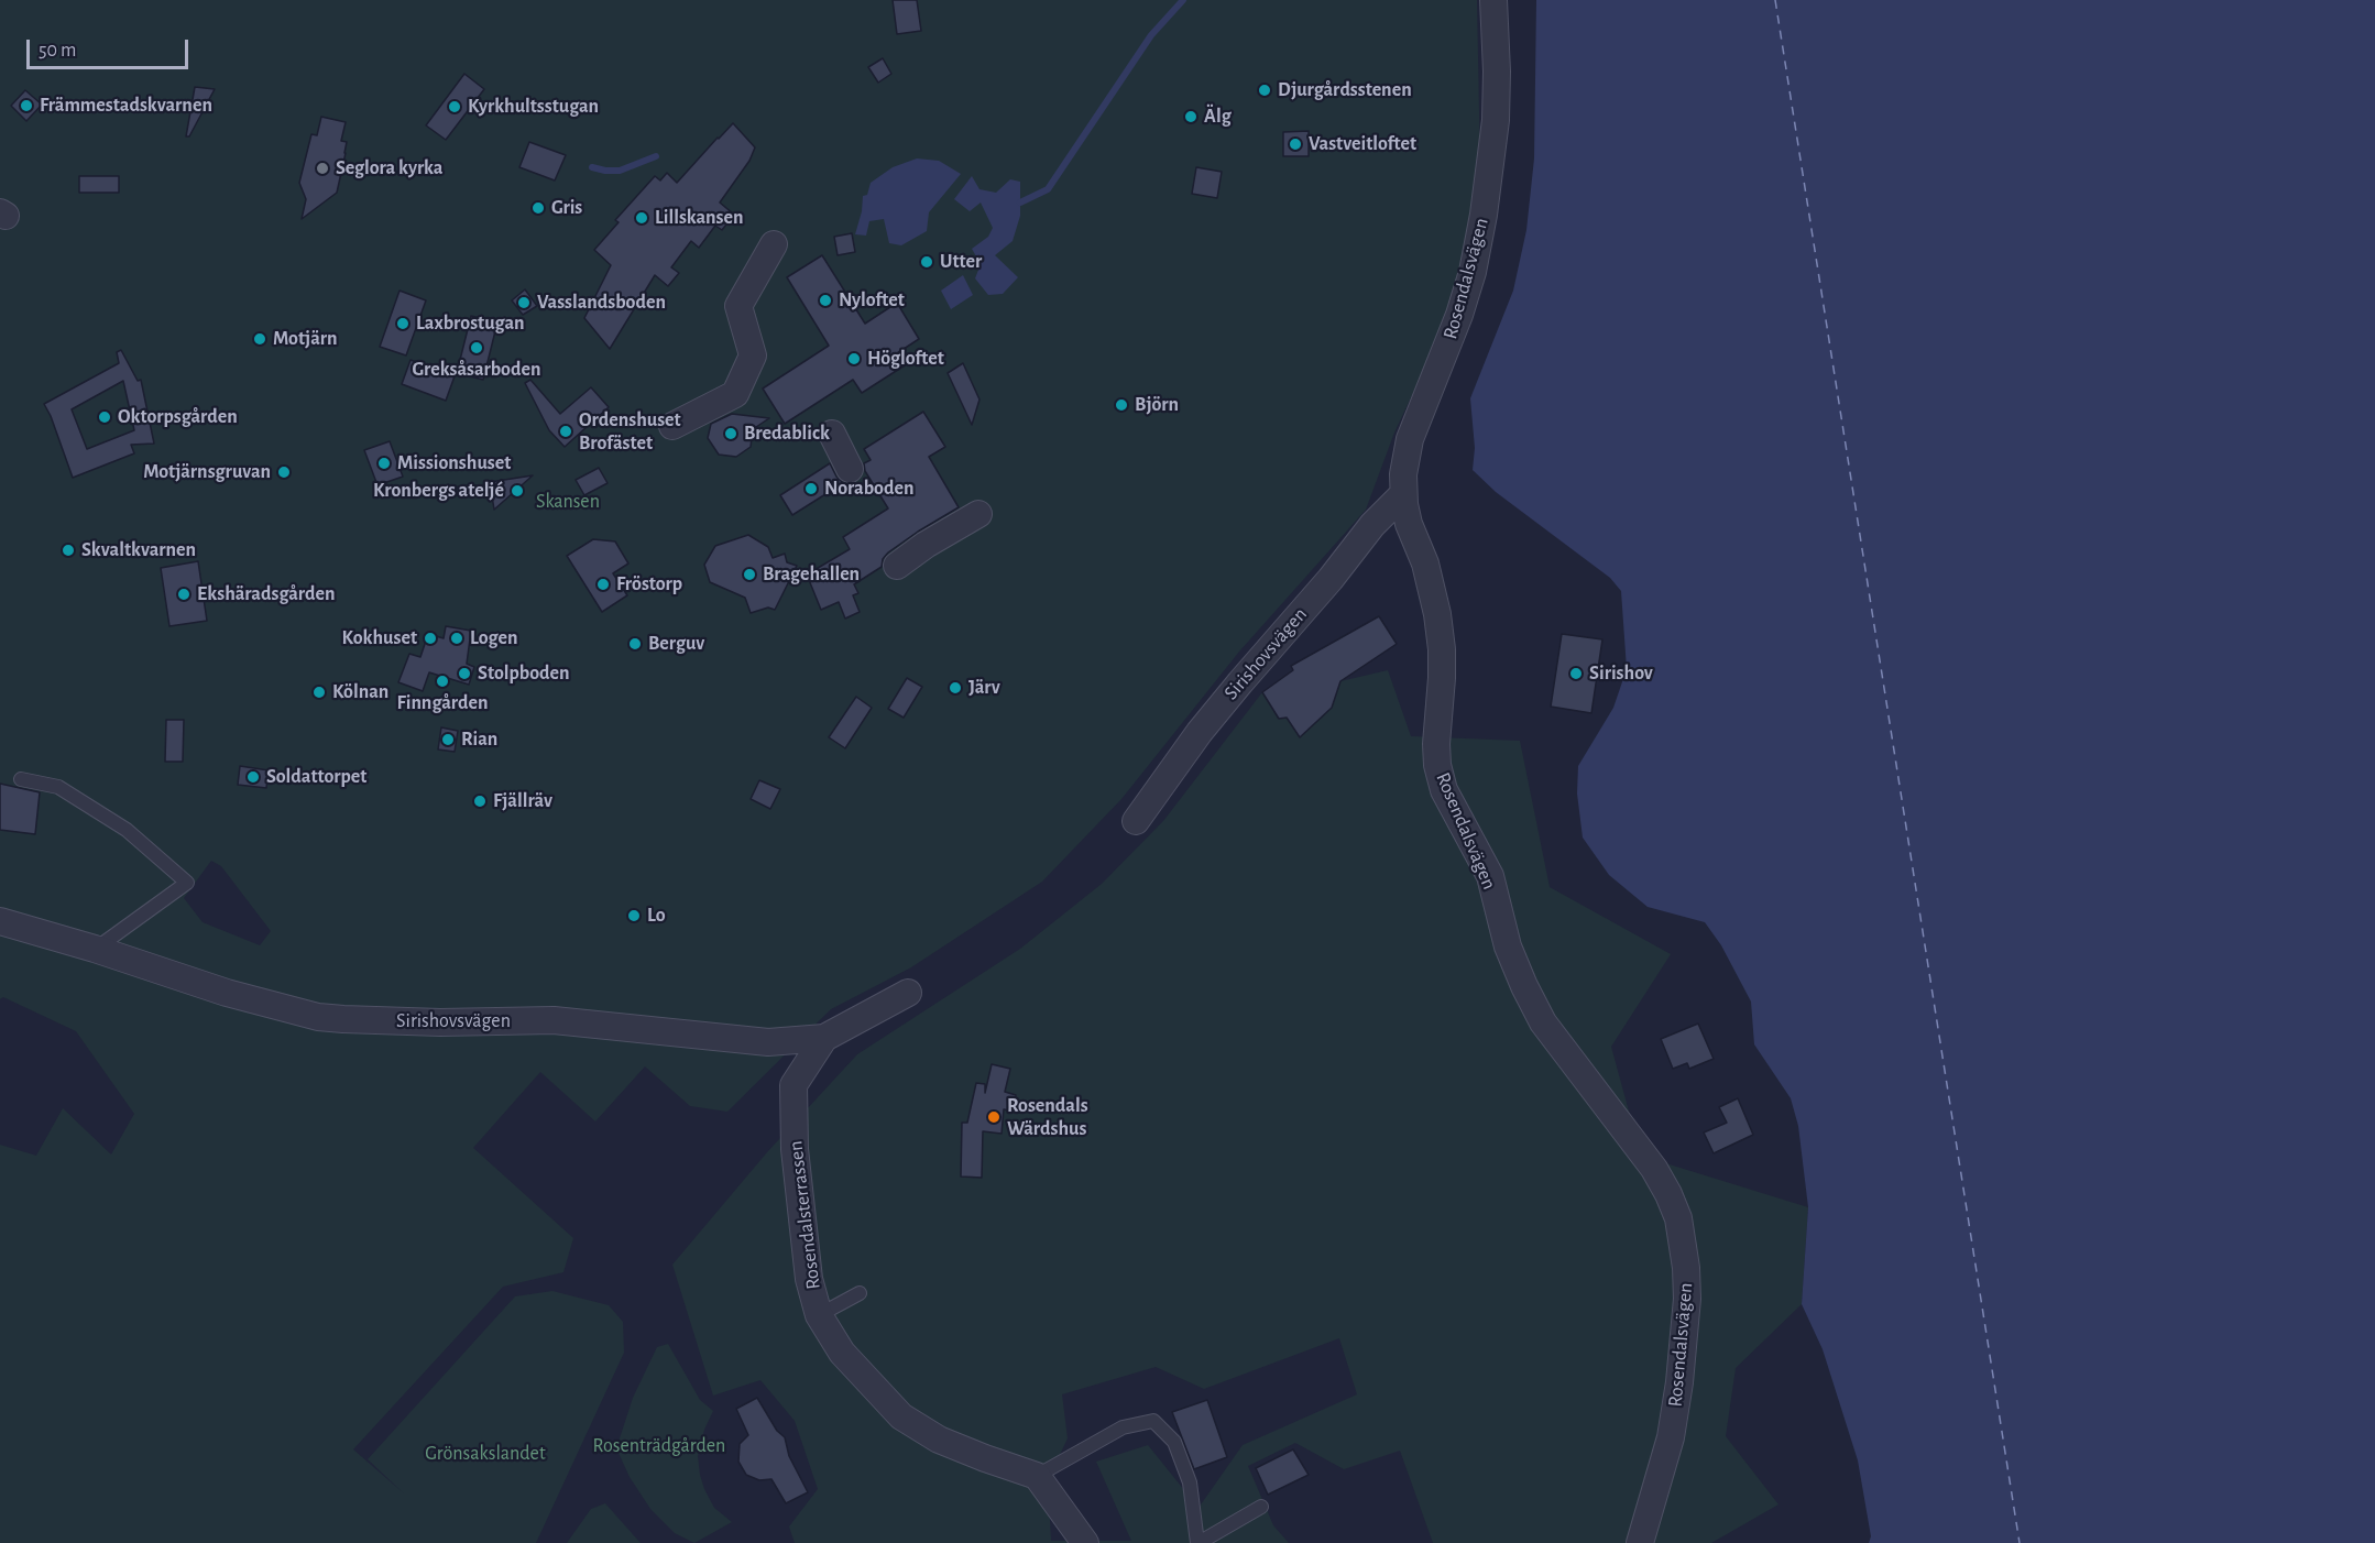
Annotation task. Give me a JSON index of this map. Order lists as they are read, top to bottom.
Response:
{
  "streets": {
    "street": ["Rosendalsvägen", "Sirishovsvägen", "Rosendalsterrassen"]
  },
  "crossings": [
    ["Rosendalsvägen", "Sirishovsvägen"],
    ["Sirishovsvägen", "Rosendalsterrassen"]
  ],
  "parks": ["Skansen", "Rosenträdgården", "Grönsakslandet"],
  "places": [
    "Djurgårdsstenen",
    "Främmestadskvarnen",
    "Kyrkhultsstugan",
    "Älg",
    "Vastveitloftet",
    "Seglora kyrka",
    "Gris",
    "Lillskansen",
    "Utter",
    "Nyloftet",
    "Vasslandsboden",
    "Laxbrostugan",
    "Motjärn",
    "Greksåsarboden",
    "Högloftet",
    "Björn",
    "Oktorpsgården",
    "Ordenshuset Brofästet",
    "Bredablick",
    "Missionshuset",
    "Motjärnsgruvan",
    "Noraboden",
    "Kronbergs ateljé",
    "Skvaltkvarnen",
    "Bragehallen",
    "Fröstorp",
    "Ekshäradsgården",
    "Kokhuset",
    "Logen",
    "Berguv",
    "Stolpboden",
    "Sirishov",
    "Finngården",
    "Järv",
    "Kölnan",
    "Rian",
    "Soldattorpet",
    "Fjällräv",
    "Lo",
    "Rosendals Wärdshus"
  ],
  "scale_bar": "50 m"
}
